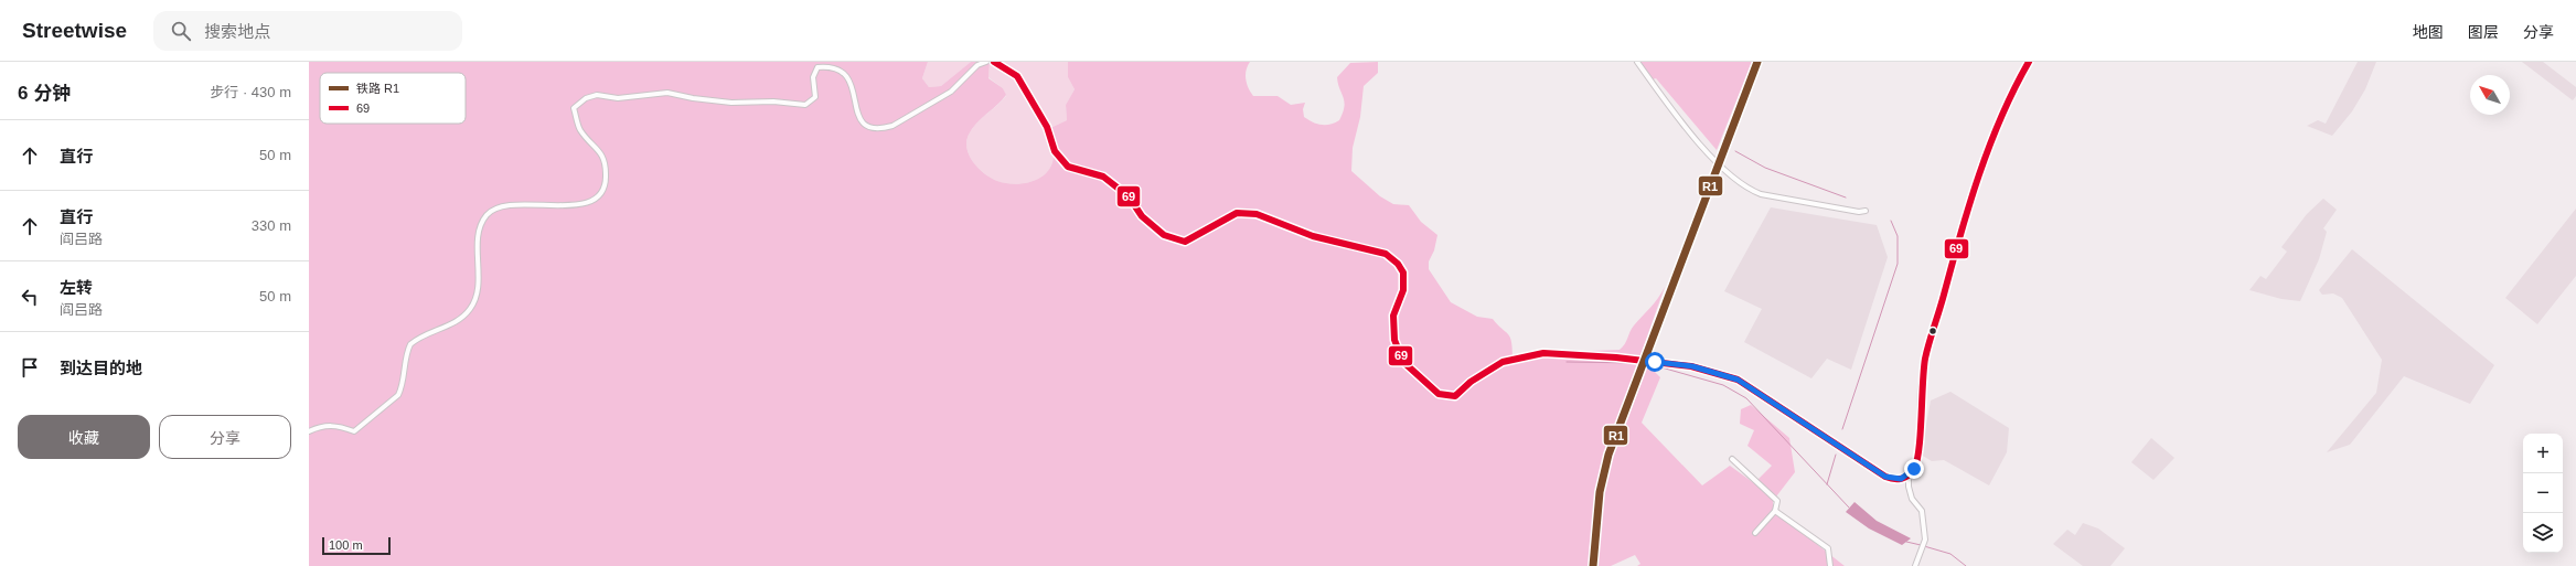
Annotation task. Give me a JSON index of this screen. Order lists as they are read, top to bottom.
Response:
{
  "lines": ["rail line R1", "transit line 69"],
  "legend": ["铁路 R1", "69"],
  "scale_bar": "100 m",
  "north": "top left",
  "page": {
    "header": "Streetwise",
    "search": "搜索地点",
    "nav": ["地图", "图层", "分享"],
    "heading": ["6 分钟", "步行 · 430 m"],
    "list": [
      ["直行", "50 m"],
      ["直行", "阎吕路", "330 m"],
      ["左转", "阎吕路", "50 m"],
      "到达目的地"
    ],
    "buttons": ["收藏", "分享"],
    "map_buttons": ["+", "−"],
    "scale": "100 m"
  }
}
